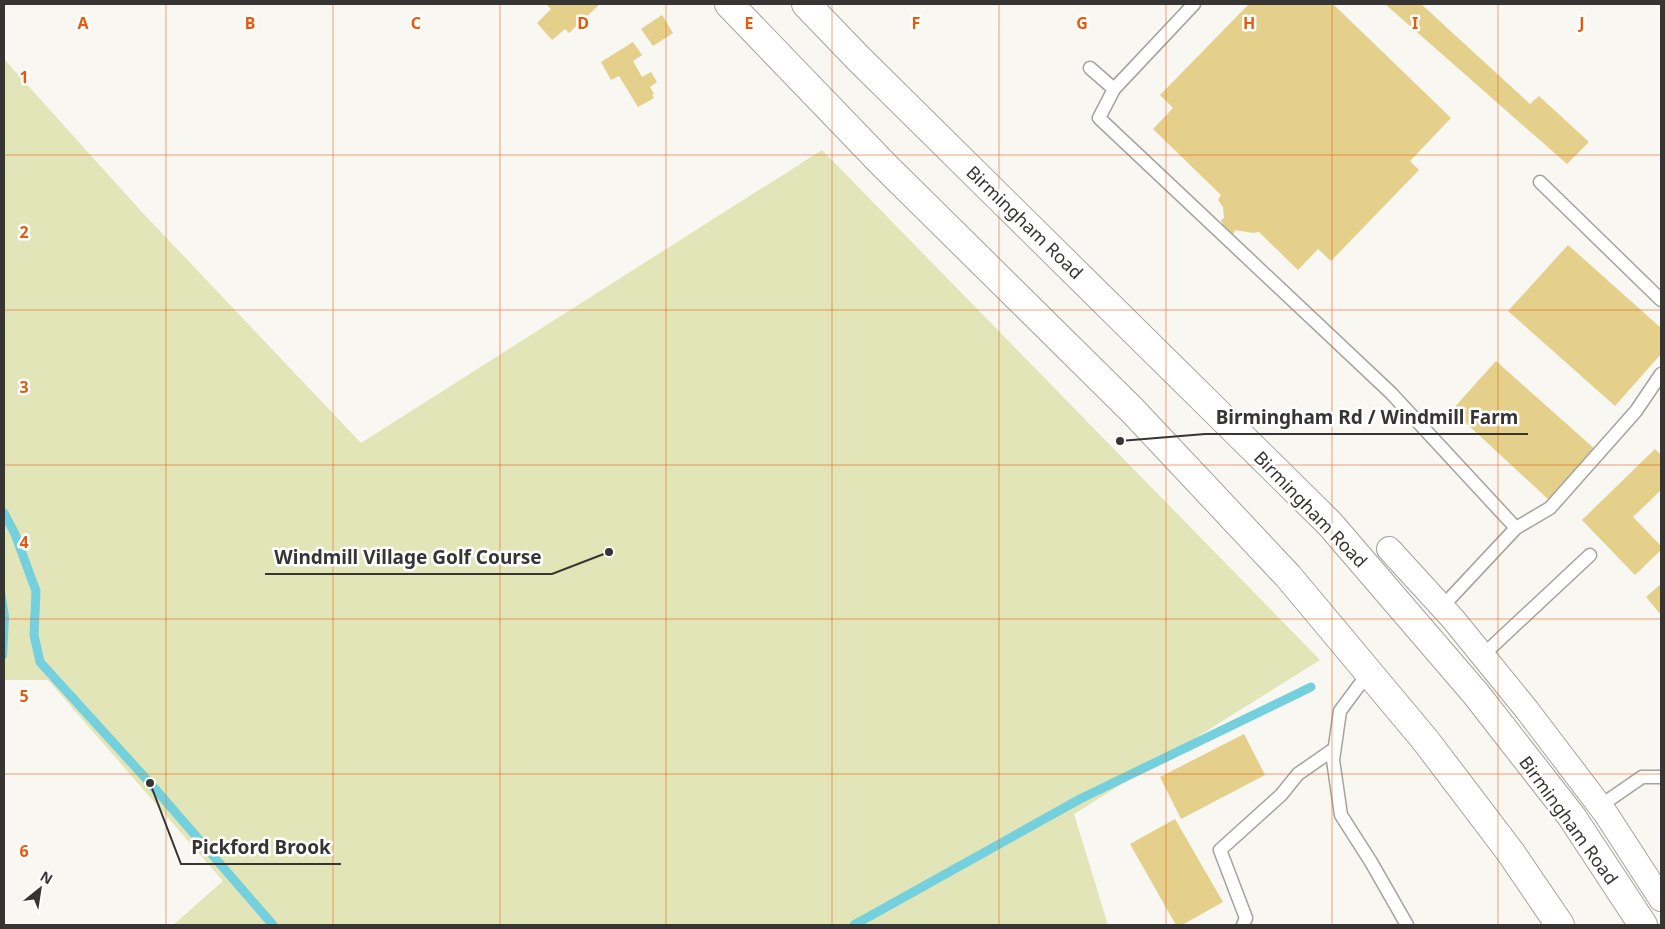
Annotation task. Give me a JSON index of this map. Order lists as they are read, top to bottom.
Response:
{
  "streets": {
    "highway": ["Birmingham Road"]
  },
  "places": ["Birmingham Rd / Windmill Farm", "Windmill Village Golf Course", "Pickford Brook"],
  "north": "top right",
  "grid": {
    "columns": [
      "A",
      "B",
      "C",
      "D",
      "E",
      "F",
      "G",
      "H",
      "I",
      "J"
    ],
    "rows": [
      "1",
      "2",
      "3",
      "4",
      "5",
      "6"
    ]
  }
}
